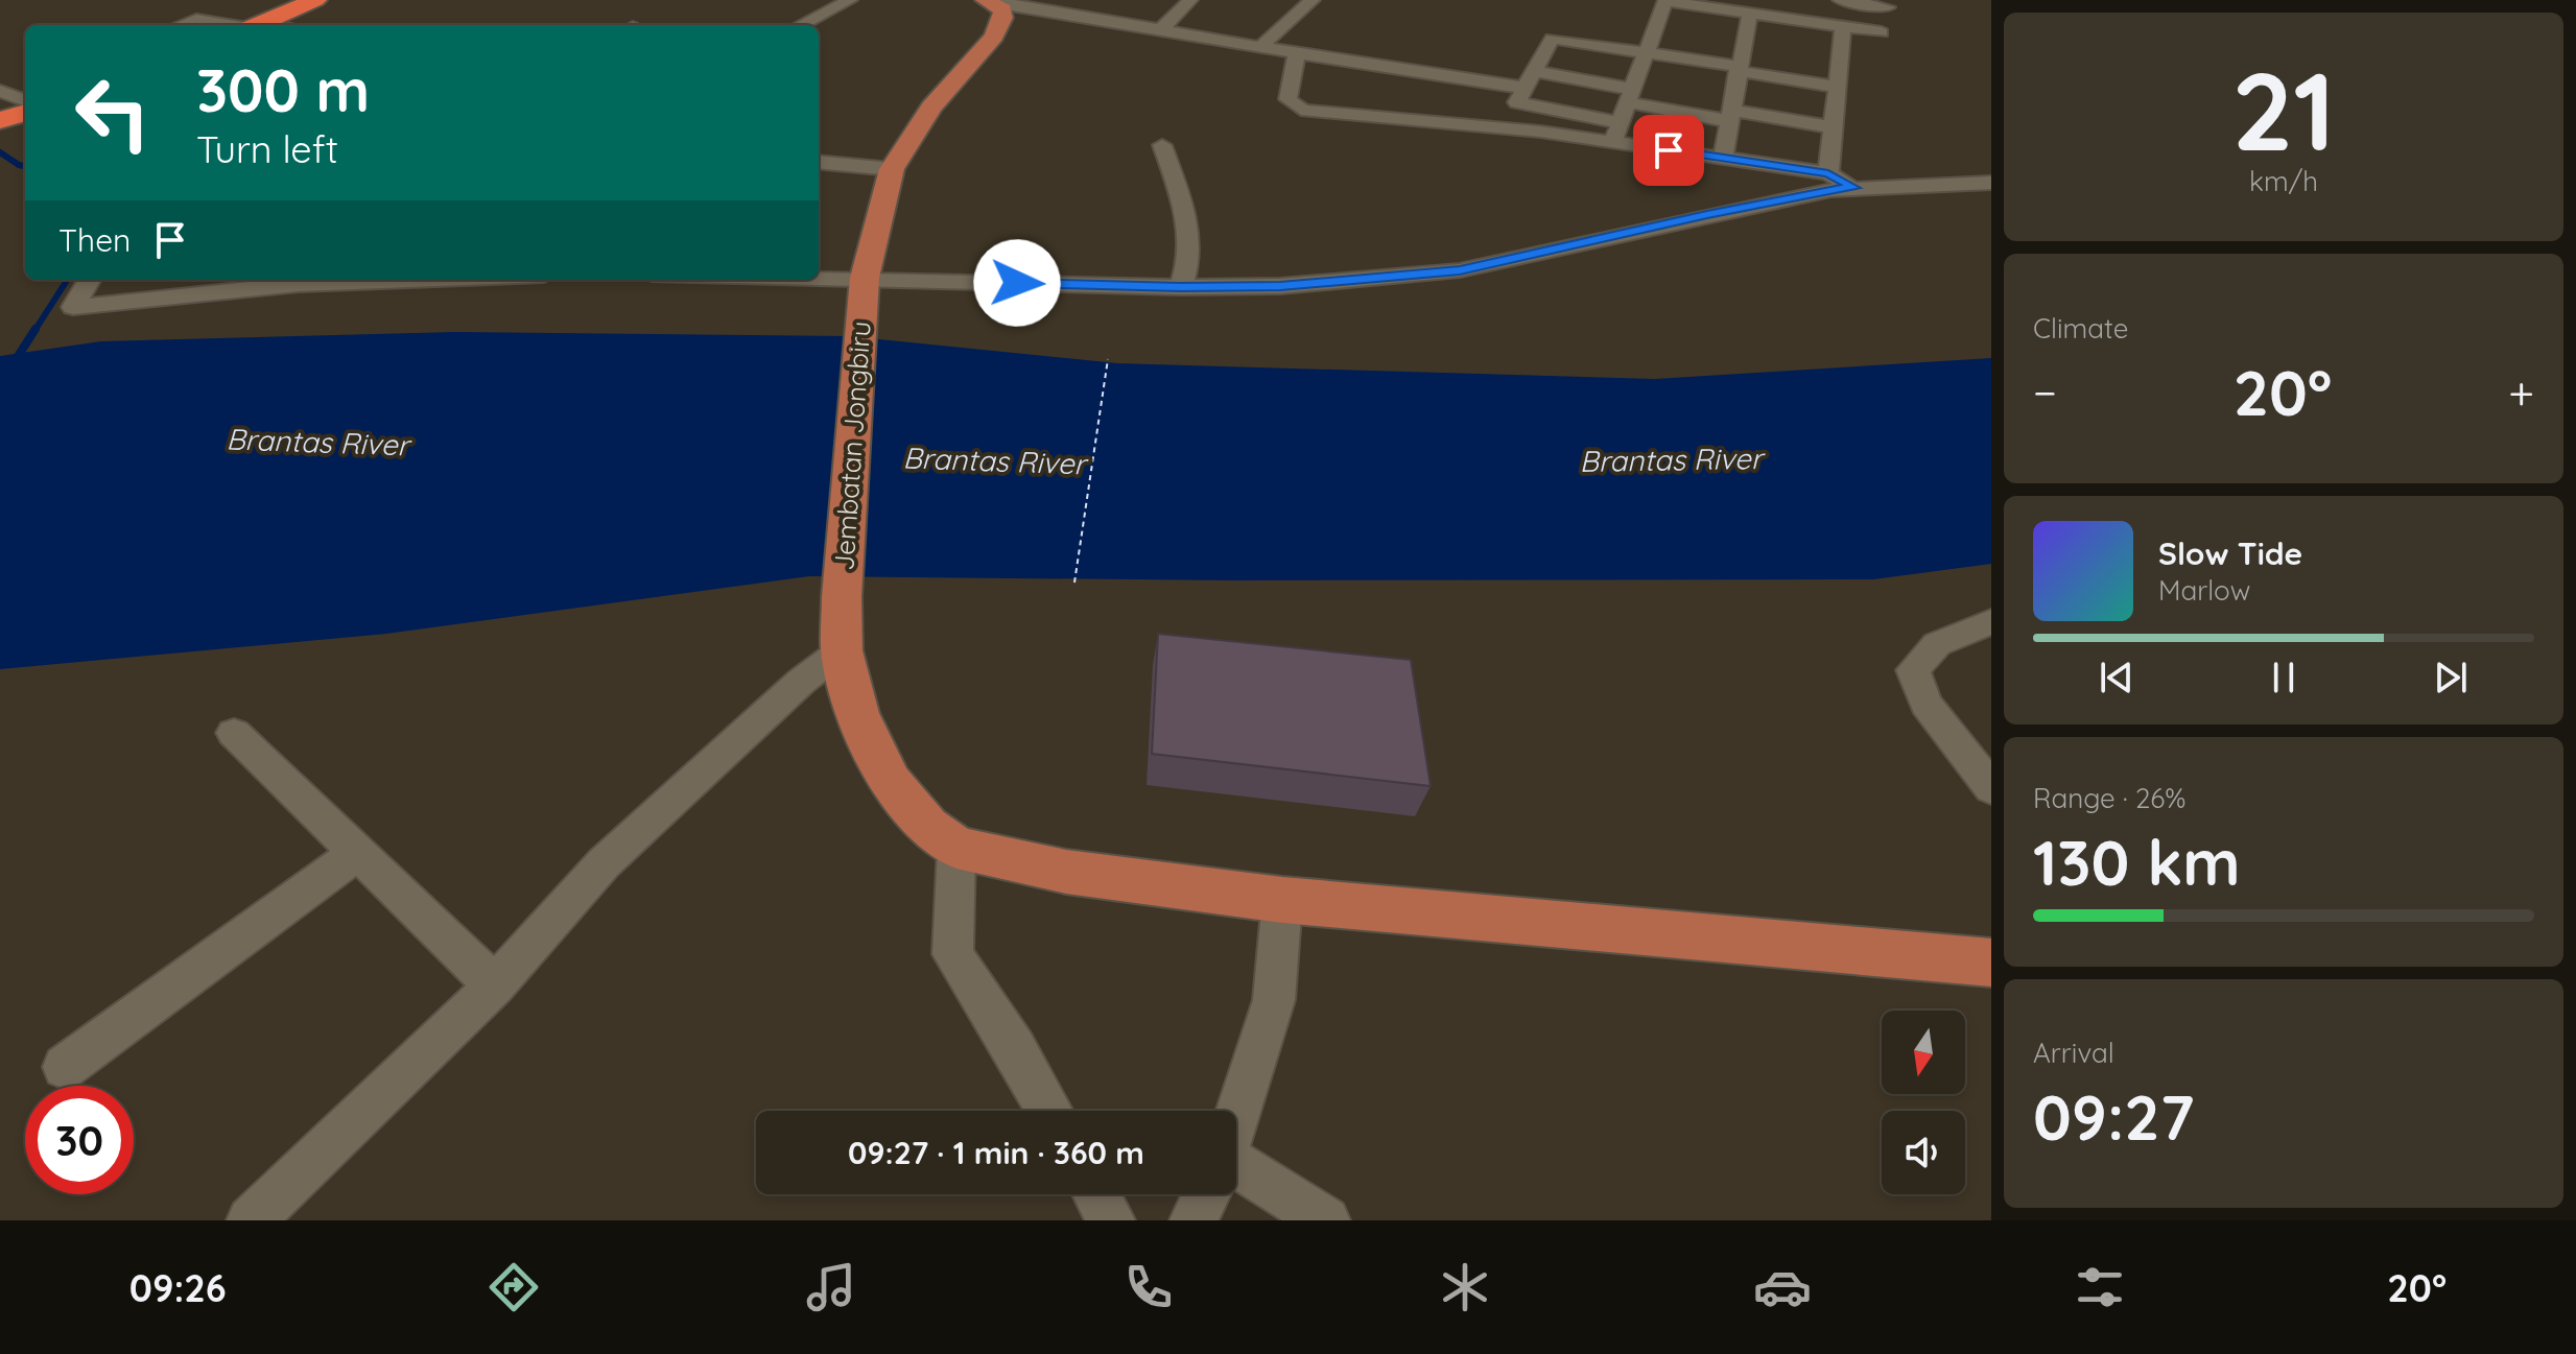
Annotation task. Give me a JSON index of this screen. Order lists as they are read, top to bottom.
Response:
{
  "streets": {
    "main road": ["Jembatan Jongbiru"]
  },
  "water": ["Brantas River"],
  "north": "bottom",
  "page": {
    "tile": [
      ["21", "km/h"],
      "Climate",
      ["Range · 26%", "130 km"],
      ["Arrival", "09:27"]
    ],
    "turn": ["300 m", "Turn left"],
    "then": "Then",
    "heat": ["−", "20°", "+"],
    "song": ["Slow Tide", "Marlow"],
    "limit": "30",
    "trip": "09:27 · 1 min · 360 m",
    "tabs": ["09:26", "20°"]
  }
}
